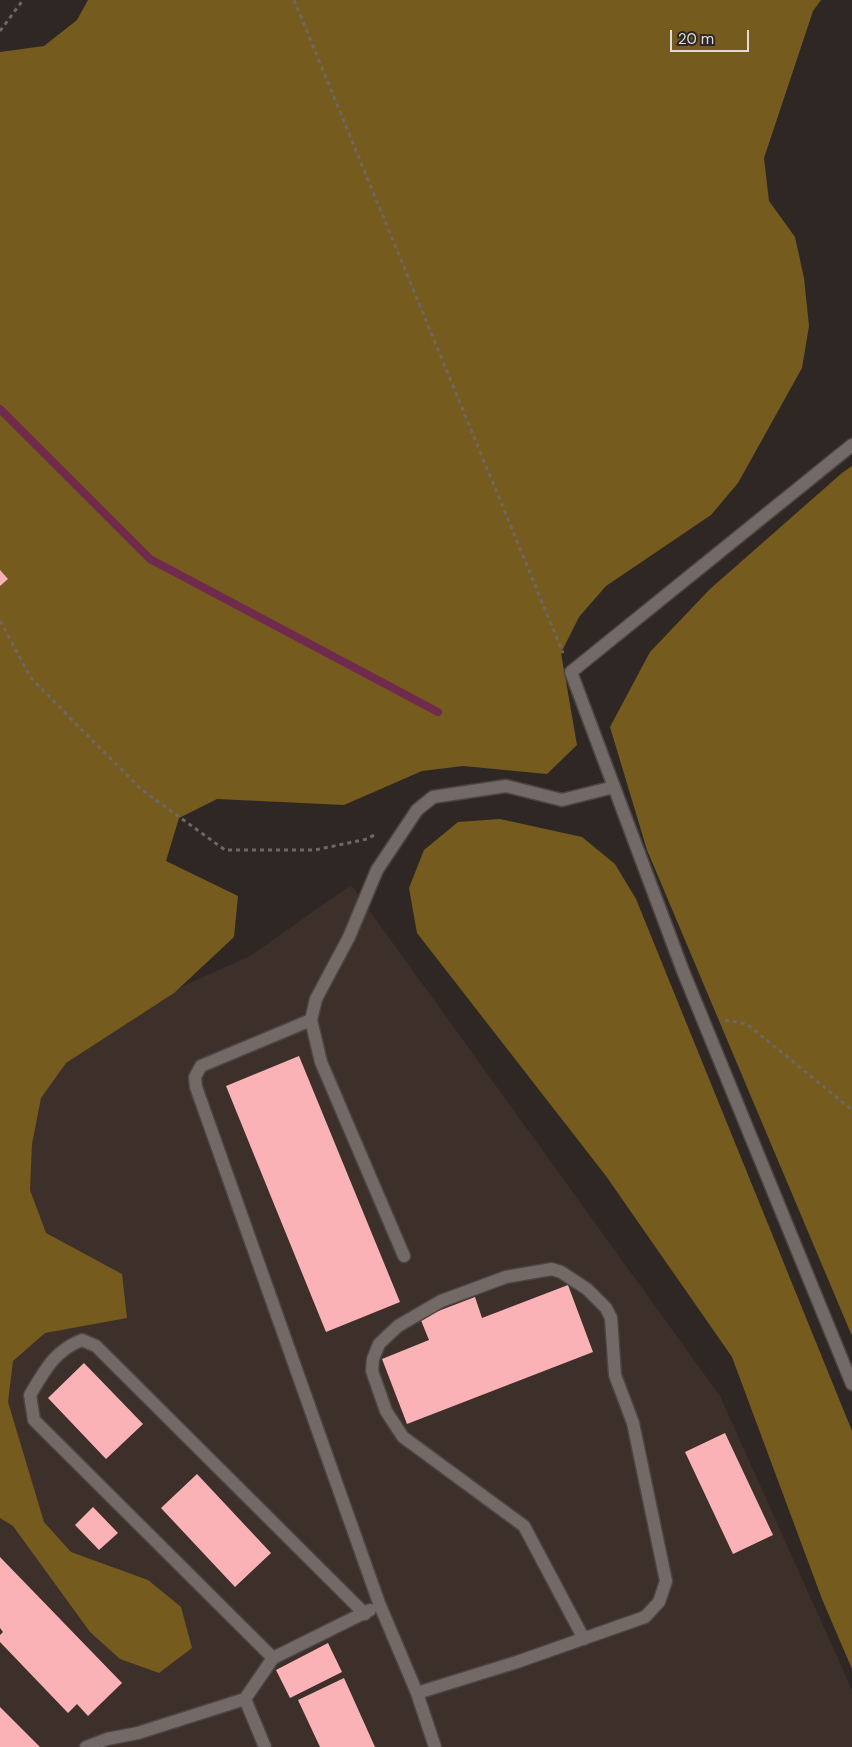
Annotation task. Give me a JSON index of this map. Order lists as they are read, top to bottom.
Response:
{
  "scale_bar": "20 m"
}
